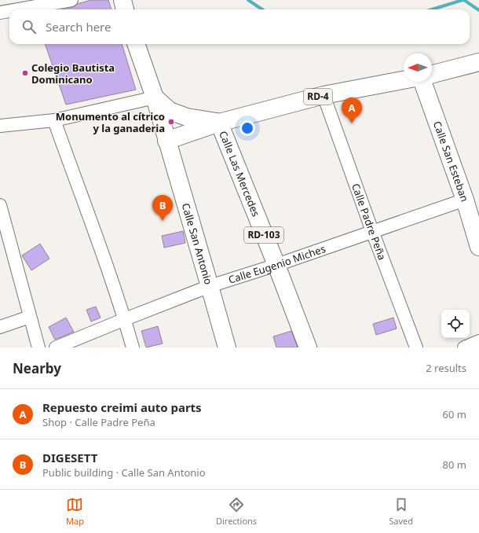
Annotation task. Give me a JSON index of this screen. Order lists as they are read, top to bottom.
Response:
{
  "streets": {
    "main road": [
      "RD-4",
      "Calle San Esteban",
      "Calle Las Mercedes",
      "RD-103",
      "Calle San Antonio"
    ],
    "street": ["Calle Padre Peña", "Calle Eugenio Miches"]
  },
  "crossings": [
    ["RD-4", "Calle Las Mercedes"],
    ["RD-4", "Calle Padre Peña"],
    ["RD-4", "Calle San Antonio"],
    ["Calle San Esteban", "Calle Eugenio Miches"],
    ["Calle Las Mercedes", "Calle Eugenio Miches"],
    ["Calle Padre Peña", "Calle Eugenio Miches"],
    ["Calle San Antonio", "Calle Eugenio Miches"]
  ],
  "places": ["Colegio Bautista Dominicano", "Monumento al cítrico y la ganaderia"],
  "north": "left",
  "page": {
    "search": "Search here",
    "pins": ["A", "B"],
    "heading": ["Nearby", "2 results"],
    "list": [
      {
        "mark": "A",
        "name": "Repuesto creimi auto parts",
        "note": "Shop · Calle Padre Peña",
        "value": "60 m"
      },
      {
        "mark": "B",
        "name": "DIGESETT",
        "note": "Public building · Calle San Antonio",
        "value": "80 m"
      }
    ],
    "nav": ["Map", "Directions", "Saved"]
  }
}
